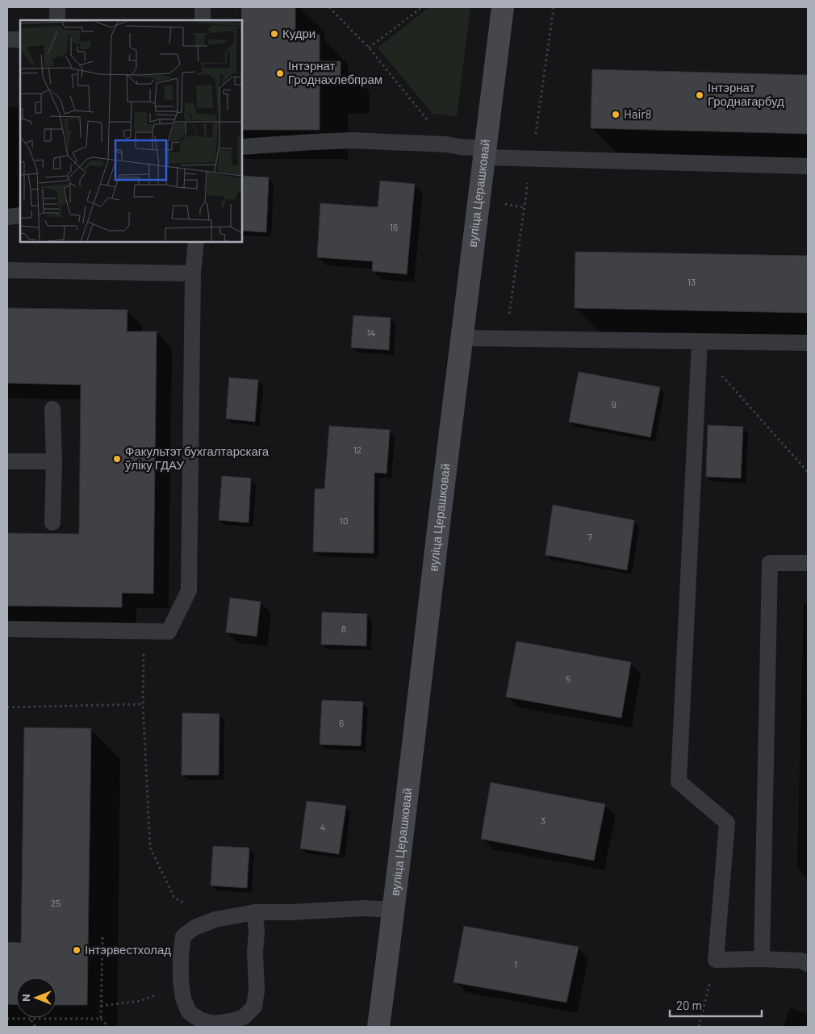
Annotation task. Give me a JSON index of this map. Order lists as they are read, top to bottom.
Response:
{
  "streets": {
    "street": ["вуліца Церашковай"]
  },
  "places": [
    "Кудри",
    "Інтэрнат Гроднахлебпрам",
    "Інтэрнат Гроднагарбуд",
    "Hair8",
    "Факультэт бухгалтарскага ўліку ГДАУ",
    "Інтэрвестхолад"
  ],
  "house_numbers": [
    "16",
    "13",
    "14",
    "9",
    "12",
    "10",
    "7",
    "8",
    "5",
    "6",
    "3",
    "4",
    "25",
    "1"
  ],
  "scale_bar": "20 m",
  "north": "left"
}
